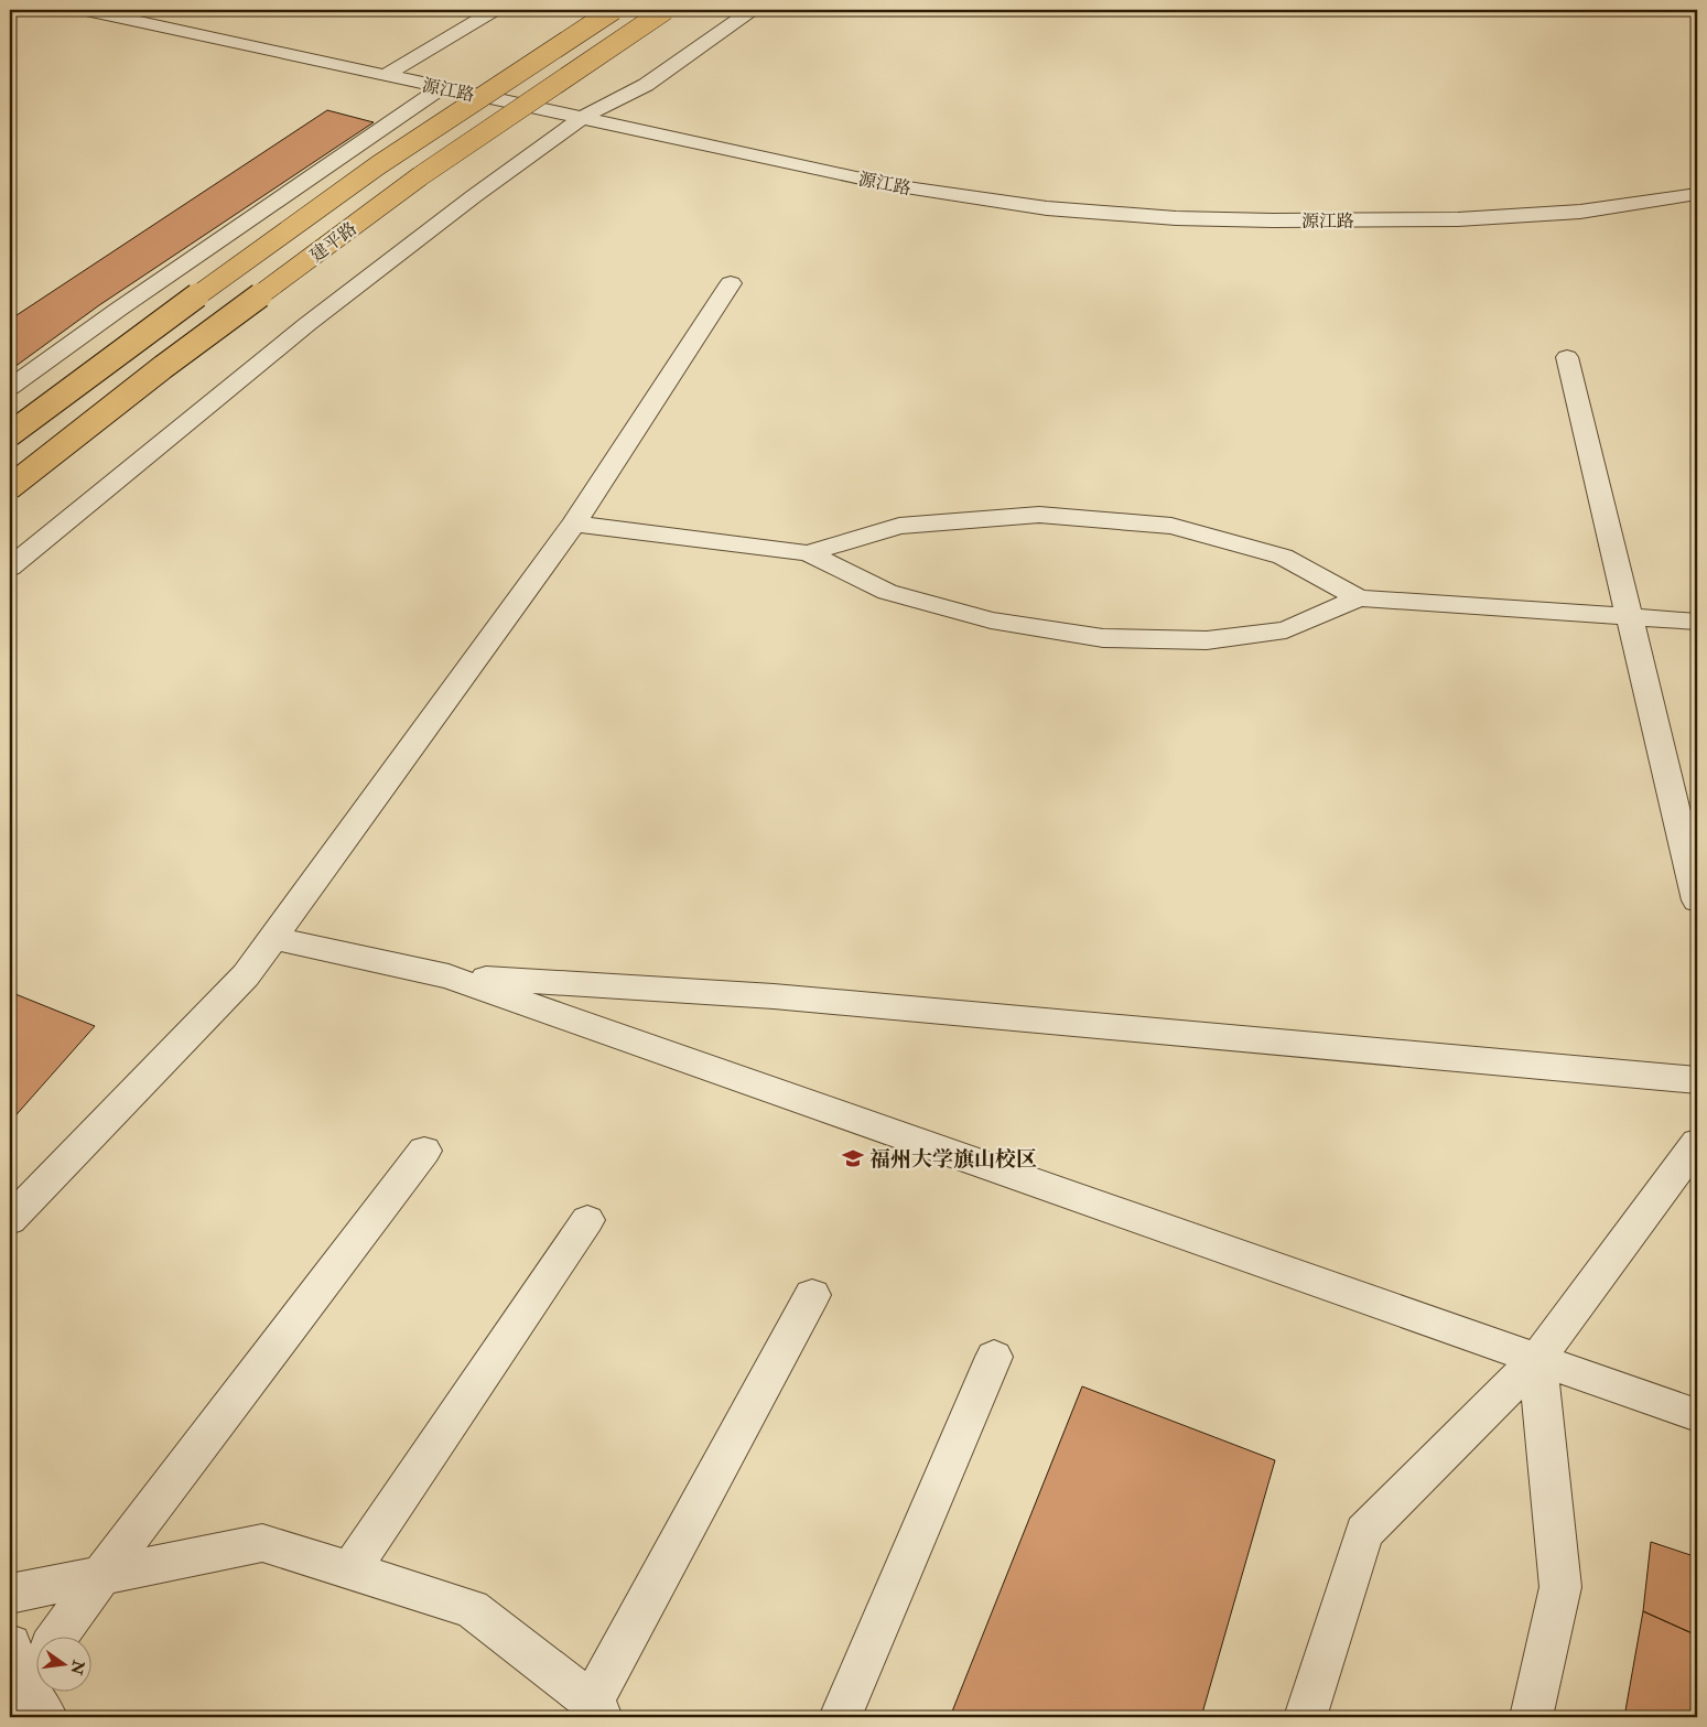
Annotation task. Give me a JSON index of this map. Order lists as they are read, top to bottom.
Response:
{
  "streets": {
    "main road": ["建平路"],
    "street": ["源江路"]
  },
  "places": {
    "school or university": ["福州大学旗山校区"]
  },
  "north": "right"
}
